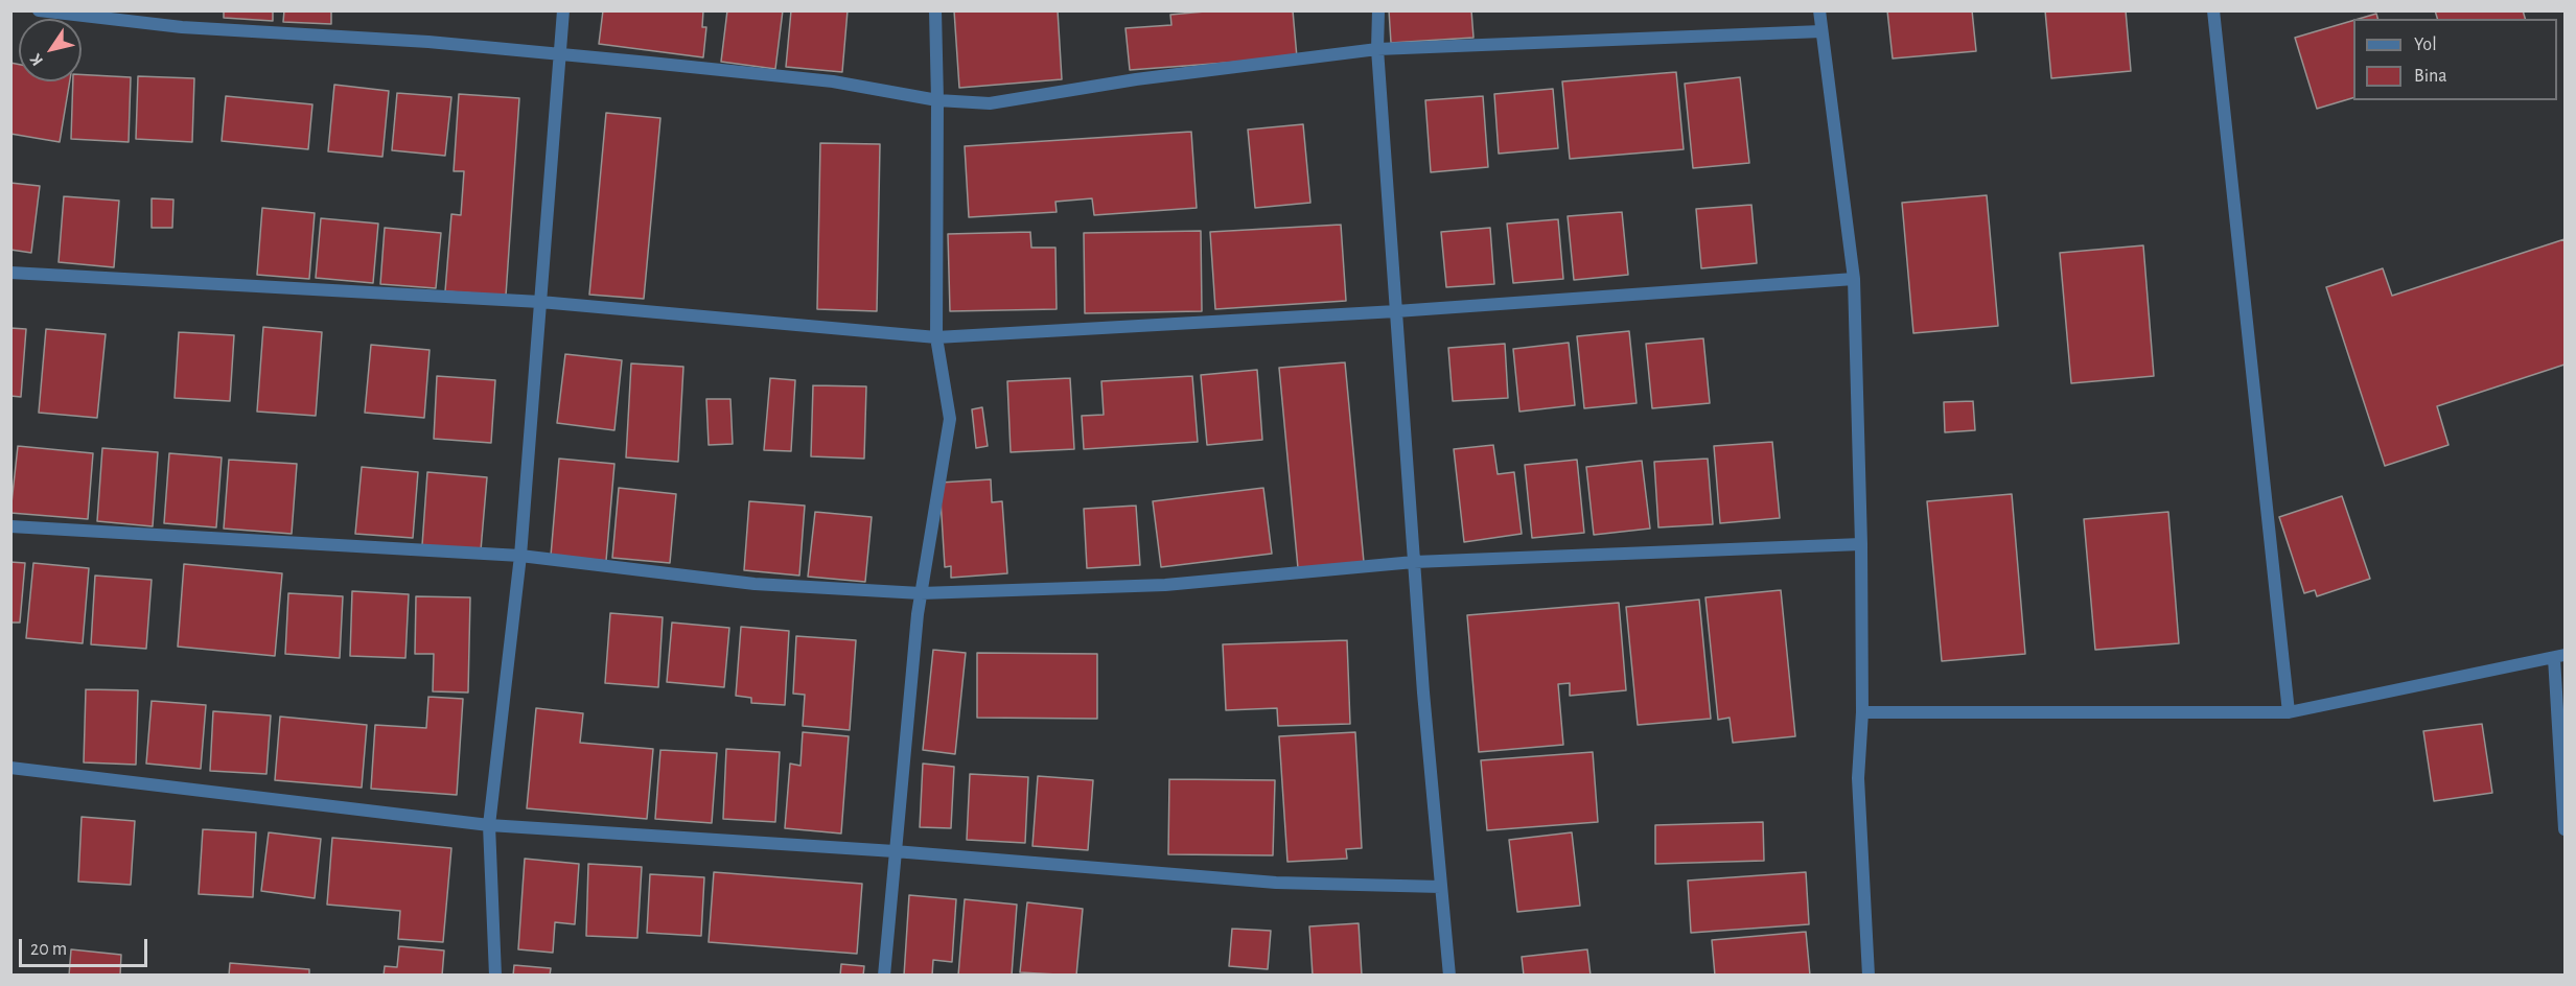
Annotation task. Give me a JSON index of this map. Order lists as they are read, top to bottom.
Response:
{
  "legend": ["Yol", "Bina"],
  "scale_bar": "20 m",
  "north": "bottom left"
}
